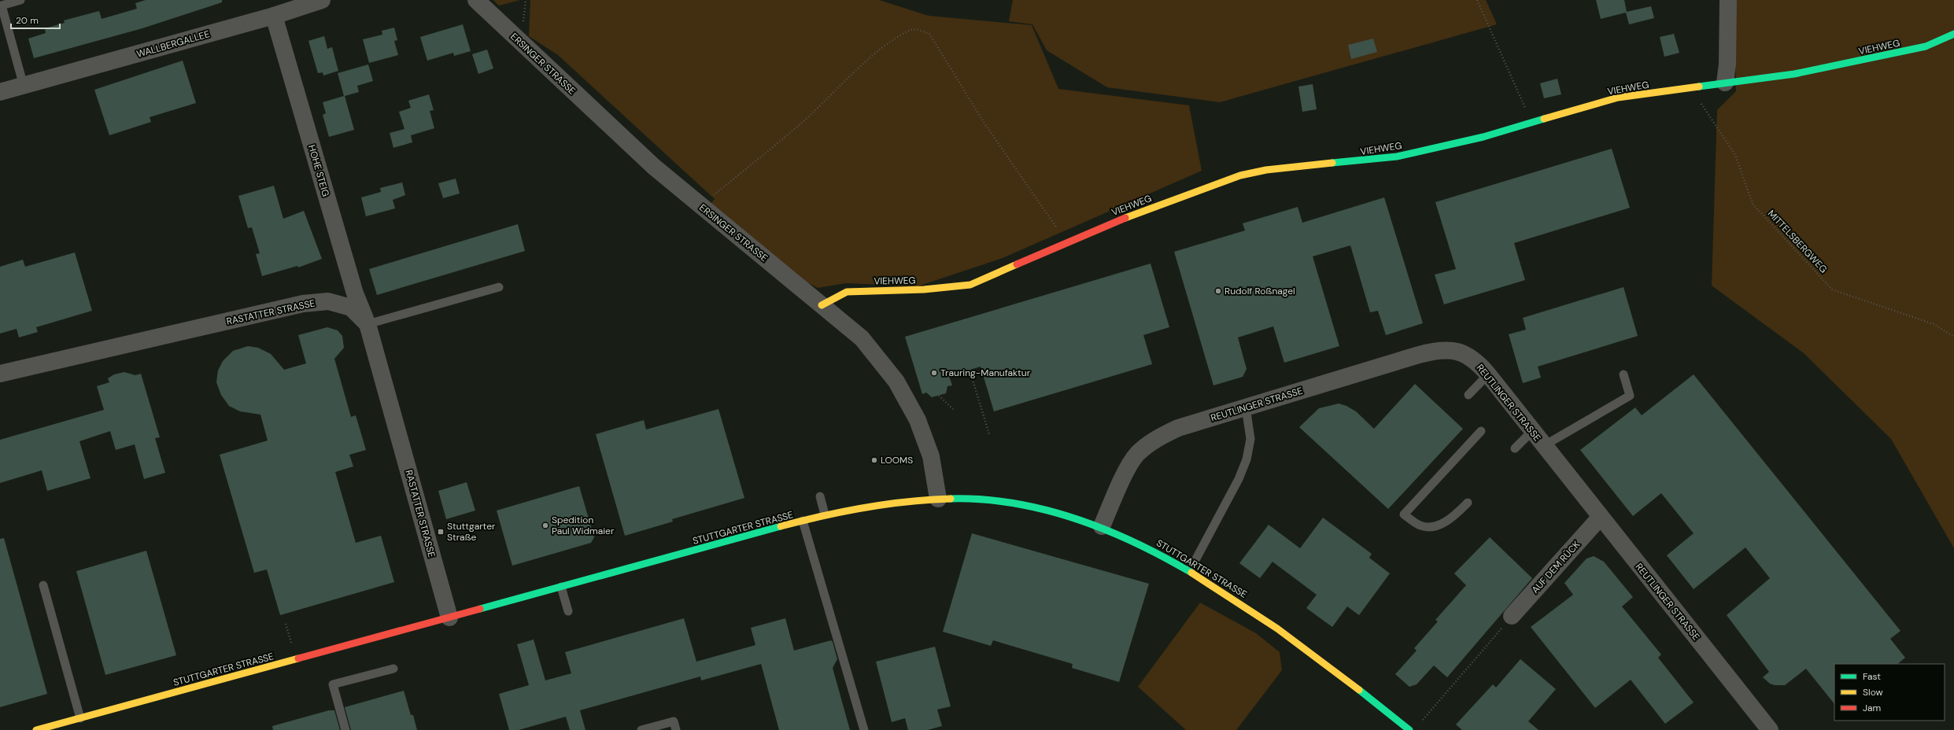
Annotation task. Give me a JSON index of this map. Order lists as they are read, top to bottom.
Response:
{
  "streets": {
    "street": [
      "WALLBERGALLEE",
      "VIEHWEG",
      "ERSINGER STRASSE",
      "HOHE STEIG",
      "RASTATTER STRASSE",
      "REUTLINGER STRASSE",
      "STUTTGARTER STRASSE",
      "AUF DEM RÜCK"
    ],
    "path": ["MITTELSBERGWEG"]
  },
  "crossings": [
    ["WALLBERGALLEE", "HOHE STEIG"],
    ["VIEHWEG", "ERSINGER STRASSE"],
    ["VIEHWEG", "MITTELSBERGWEG"],
    ["ERSINGER STRASSE", "STUTTGARTER STRASSE"],
    ["HOHE STEIG", "RASTATTER STRASSE"],
    ["RASTATTER STRASSE", "STUTTGARTER STRASSE"],
    ["REUTLINGER STRASSE", "STUTTGARTER STRASSE"],
    ["REUTLINGER STRASSE", "AUF DEM RÜCK"]
  ],
  "places": {
    "other": [
      "Rudolf Roßnagel",
      "Trauring-Manufaktur",
      "LOOMS",
      "Spedition Paul Widmaier"
    ],
    "transit": ["Stuttgarter Straße"]
  },
  "legend": ["Fast", "Slow", "Jam"],
  "scale_bar": "20 m"
}
